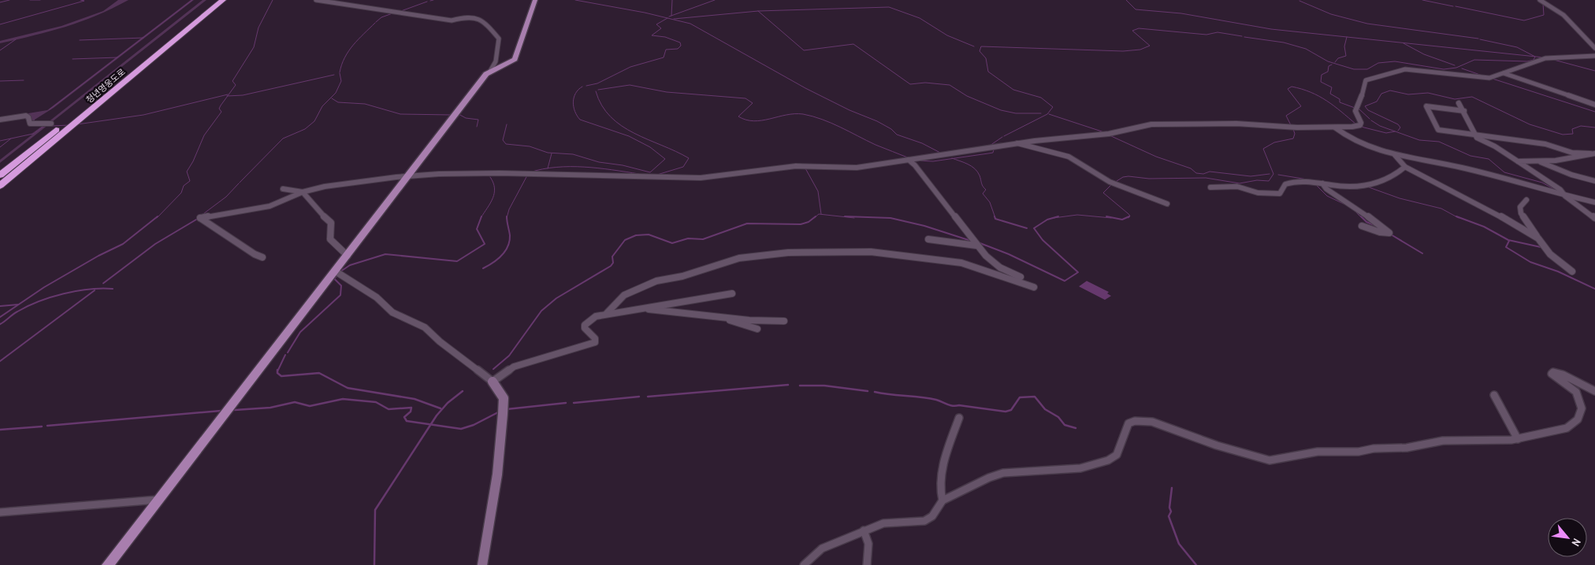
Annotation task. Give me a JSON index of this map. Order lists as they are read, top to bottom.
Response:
{
  "streets": {
    "highway": ["청년영웅도로"]
  },
  "north": "bottom right"
}
